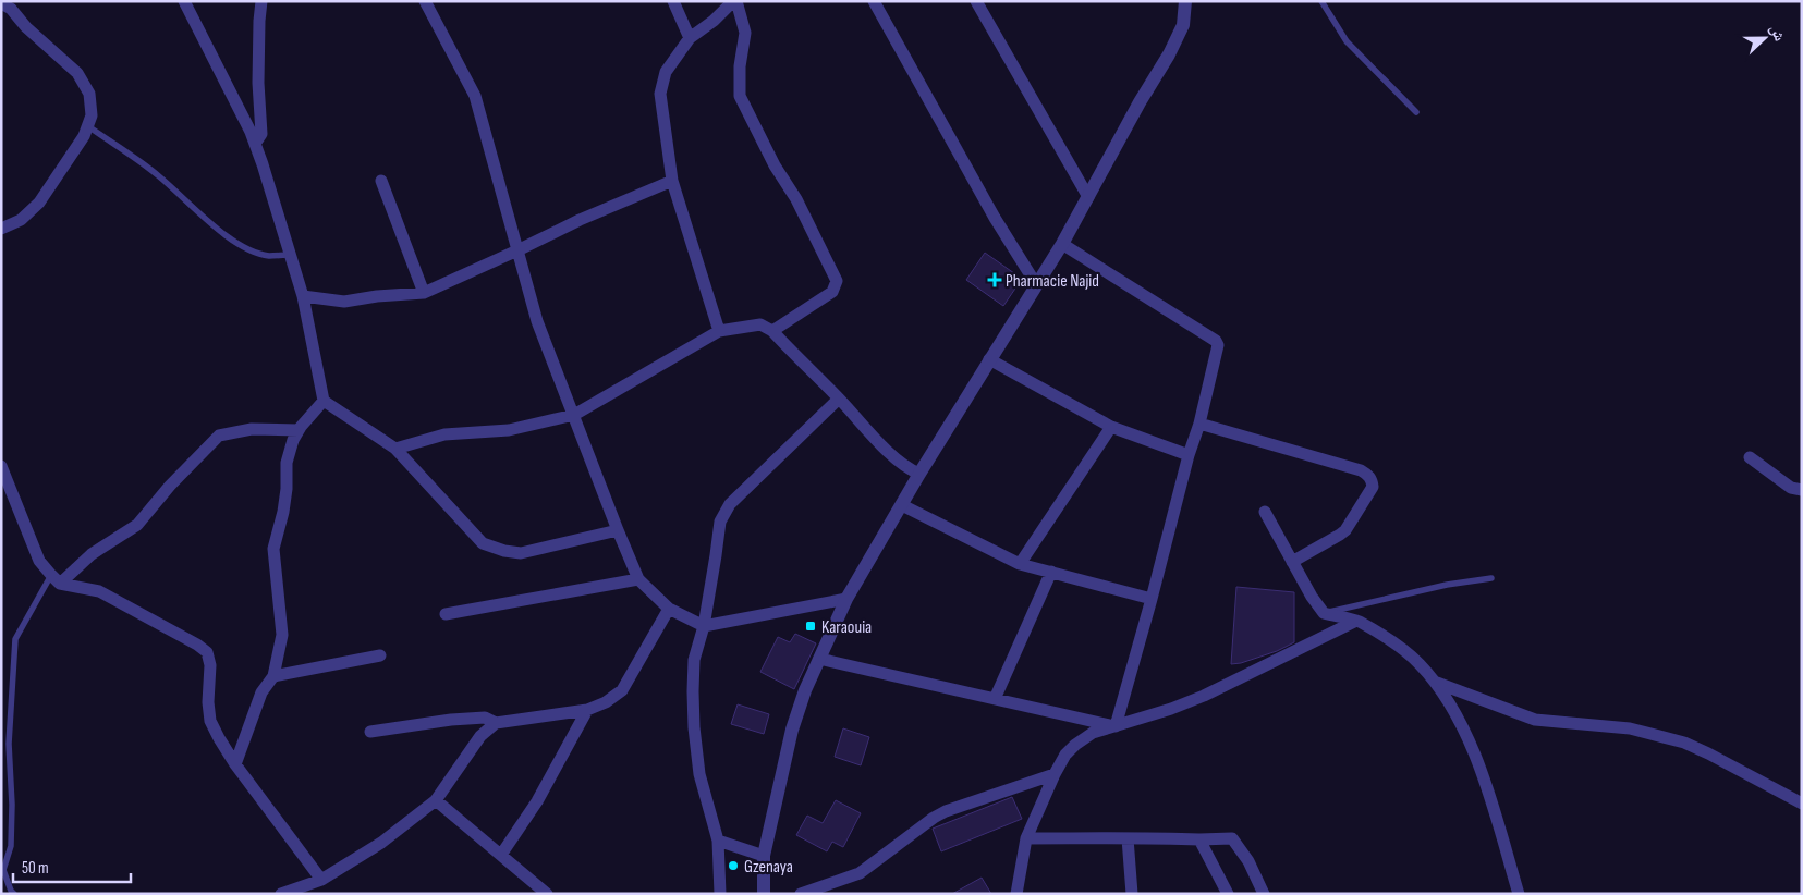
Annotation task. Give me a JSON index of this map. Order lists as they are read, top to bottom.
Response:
{
  "places": {
    "health": ["Pharmacie Najid"],
    "transit": ["Karaouia"],
    "other": ["Gzenaya"]
  },
  "scale_bar": "50 m",
  "north": "right"
}
